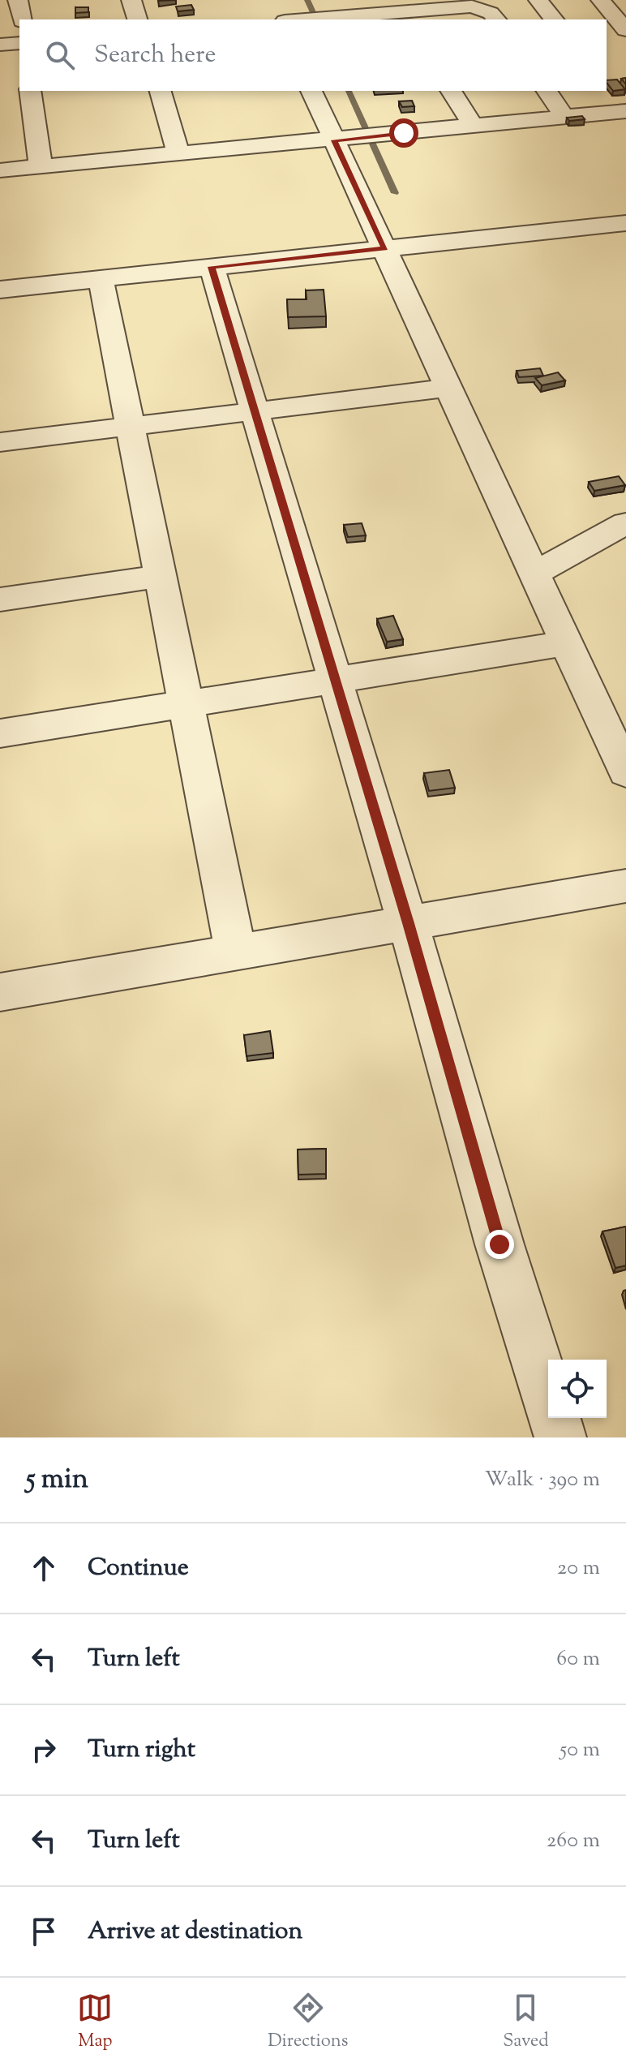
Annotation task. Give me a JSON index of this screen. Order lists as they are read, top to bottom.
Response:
{
  "page": {
    "search": "Search here",
    "heading": ["5 min", "Walk · 390 m"],
    "list": [
      ["Continue", "20 m"],
      ["Turn left", "60 m"],
      ["Turn right", "50 m"],
      ["Turn left", "260 m"],
      "Arrive at destination"
    ],
    "nav": ["Map", "Directions", "Saved"]
  }
}
